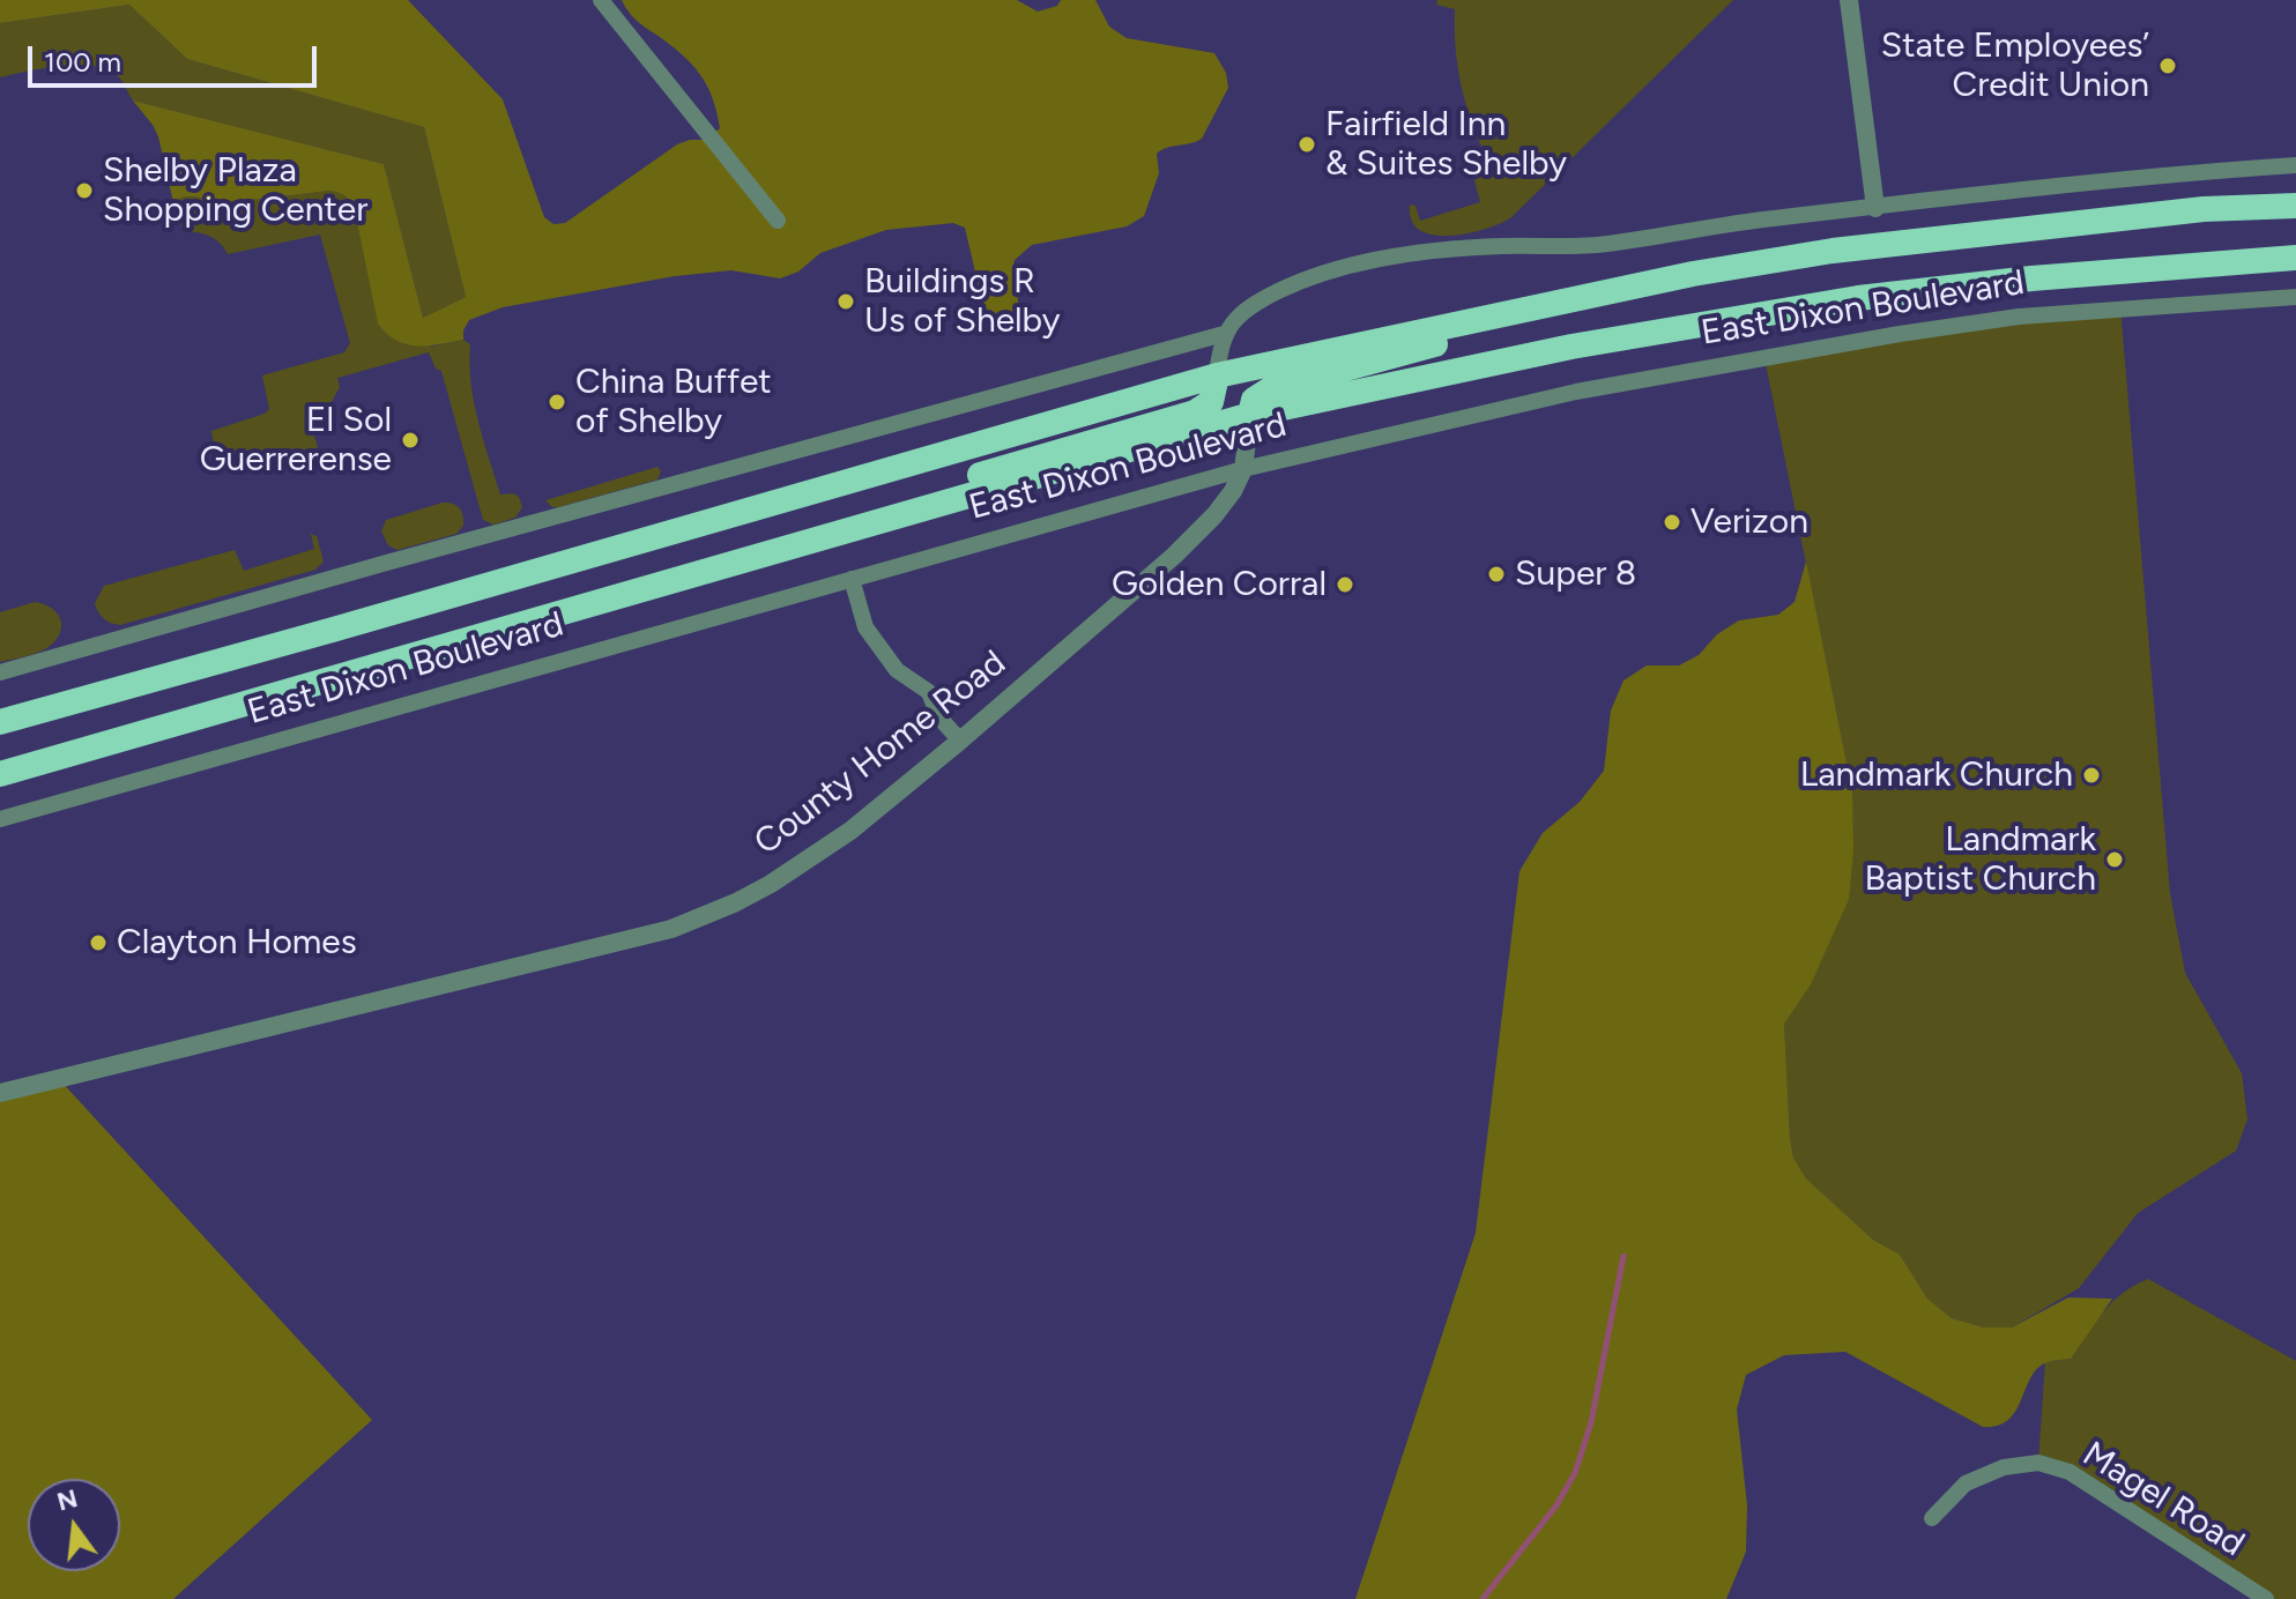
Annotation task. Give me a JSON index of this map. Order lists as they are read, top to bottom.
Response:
{
  "streets": {
    "highway": ["East Dixon Boulevard"],
    "street": ["County Home Road", "Magel Road"]
  },
  "crossings": [
    ["East Dixon Boulevard", "County Home Road"]
  ],
  "places": [
    "State Employees’ Credit Union",
    "Fairfield Inn & Suites Shelby",
    "Shelby Plaza Shopping Center",
    "Buildings R Us of Shelby",
    "China Buffet of Shelby",
    "El Sol Guerrerense",
    "Verizon",
    "Super 8",
    "Golden Corral",
    "Landmark Church",
    "Landmark Baptist Church",
    "Clayton Homes"
  ],
  "scale_bar": "100 m",
  "north": "top"
}
